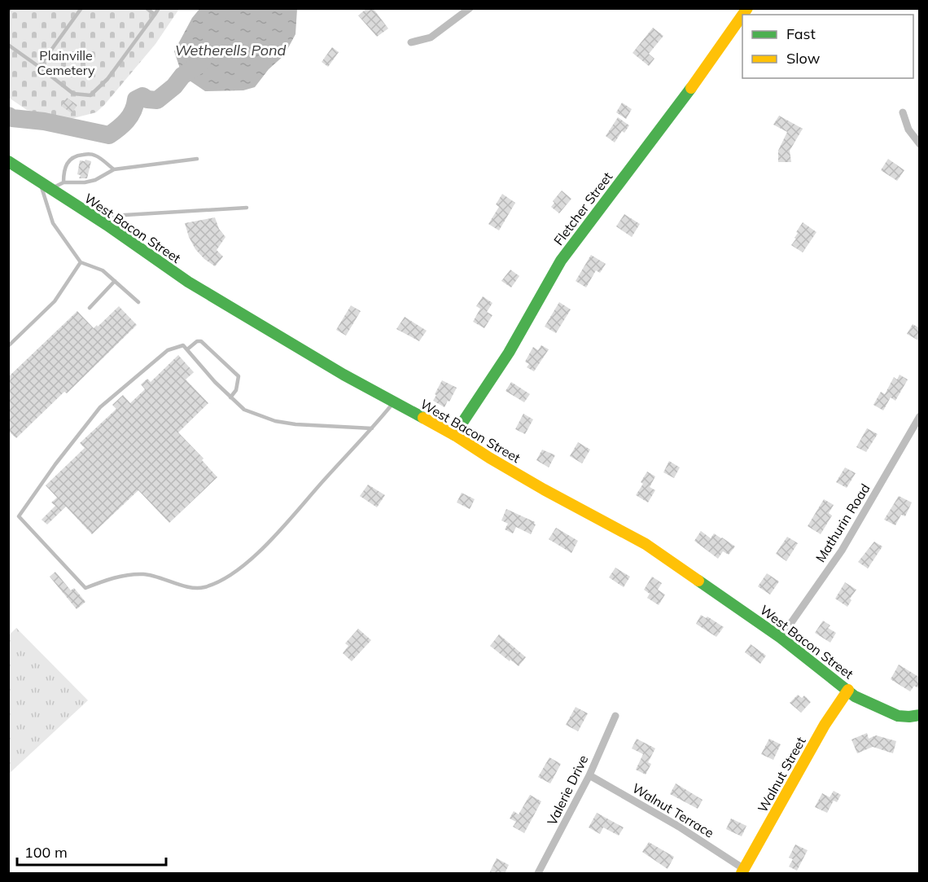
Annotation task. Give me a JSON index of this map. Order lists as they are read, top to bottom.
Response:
{
  "streets": {
    "street": [
      "Fletcher Street",
      "West Bacon Street",
      "Mathurin Road",
      "Walnut Street",
      "Valerie Drive",
      "Walnut Terrace"
    ]
  },
  "crossings": [
    ["Fletcher Street", "West Bacon Street"],
    ["West Bacon Street", "Mathurin Road"],
    ["West Bacon Street", "Walnut Street"],
    ["Walnut Street", "Walnut Terrace"],
    ["Valerie Drive", "Walnut Terrace"]
  ],
  "water": ["Wetherells Pond"],
  "parks": ["Plainville Cemetery"],
  "legend": ["Fast", "Slow"],
  "scale_bar": "100 m"
}
